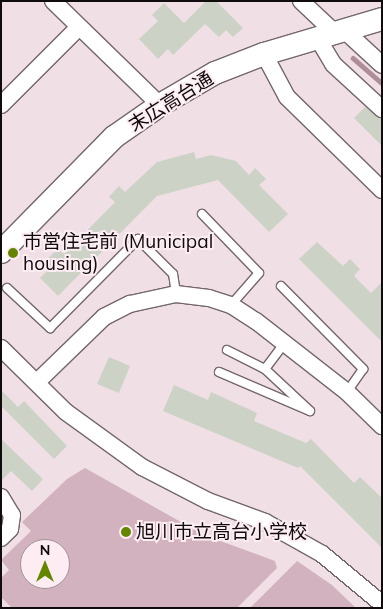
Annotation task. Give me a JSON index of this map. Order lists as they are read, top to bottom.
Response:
{
  "streets": {
    "street": ["末広高台通"]
  },
  "places": ["市営住宅前 (Municipal housing)", "旭川市立高台小学校"],
  "north": "top"
}
